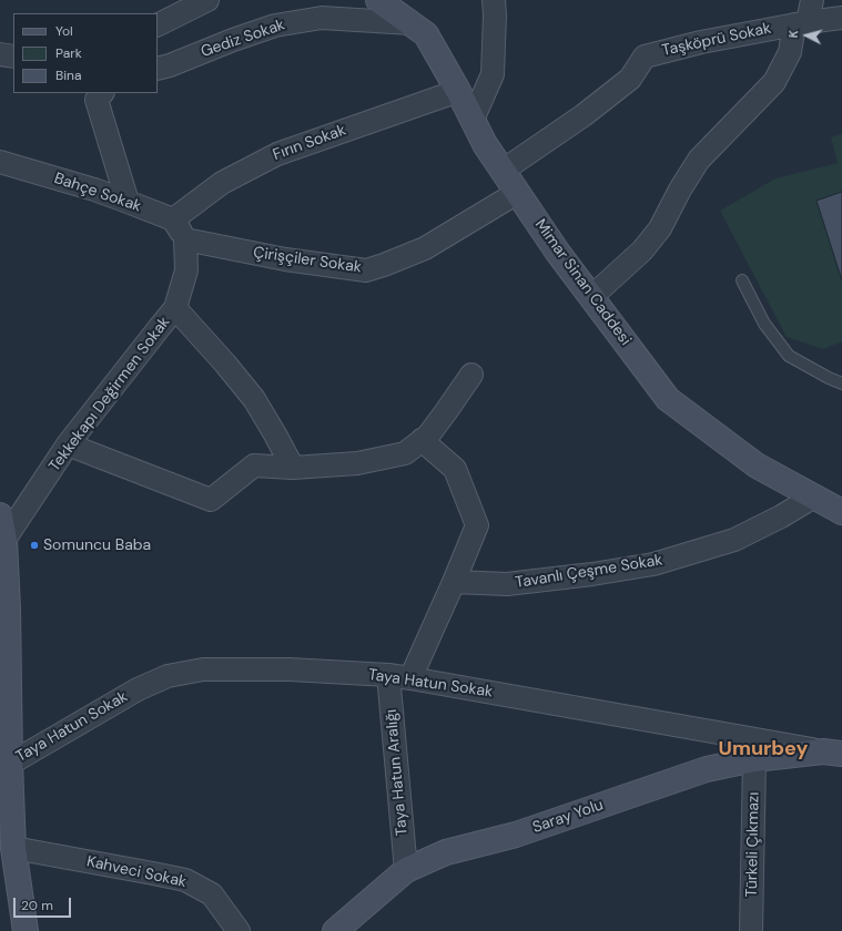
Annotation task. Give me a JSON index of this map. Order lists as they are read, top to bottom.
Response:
{
  "streets": {
    "street": [
      "Gediz Sokak",
      "Taşköprü Sokak",
      "Fırın Sokak",
      "Bahçe Sokak",
      "Çirişçiler Sokak",
      "Mimar Sinan Caddesi",
      "Tekkekapı Değirmen Sokak",
      "Tavanlı Çeşme Sokak",
      "Taya Hatun Sokak",
      "Taya Hatun Aralığı",
      "Saray Yolu",
      "Türkeli Çıkmazı",
      "Kahveci Sokak"
    ]
  },
  "crossings": [
    ["Gediz Sokak", "Mimar Sinan Caddesi"],
    ["Taşköprü Sokak", "Mimar Sinan Caddesi"],
    ["Fırın Sokak", "Bahçe Sokak"],
    ["Fırın Sokak", "Mimar Sinan Caddesi"],
    ["Çirişçiler Sokak", "Mimar Sinan Caddesi"],
    ["Çirişçiler Sokak", "Tekkekapı Değirmen Sokak"],
    ["Mimar Sinan Caddesi", "Tavanlı Çeşme Sokak"],
    ["Taya Hatun Sokak", "Taya Hatun Aralığı"],
    ["Taya Hatun Sokak", "Saray Yolu"],
    ["Taya Hatun Aralığı", "Saray Yolu"],
    ["Saray Yolu", "Türkeli Çıkmazı"]
  ],
  "districts": ["Umurbey"],
  "places": ["Somuncu Baba"],
  "legend": ["Yol", "Park", "Bina"],
  "scale_bar": "20 m",
  "north": "left"
}
